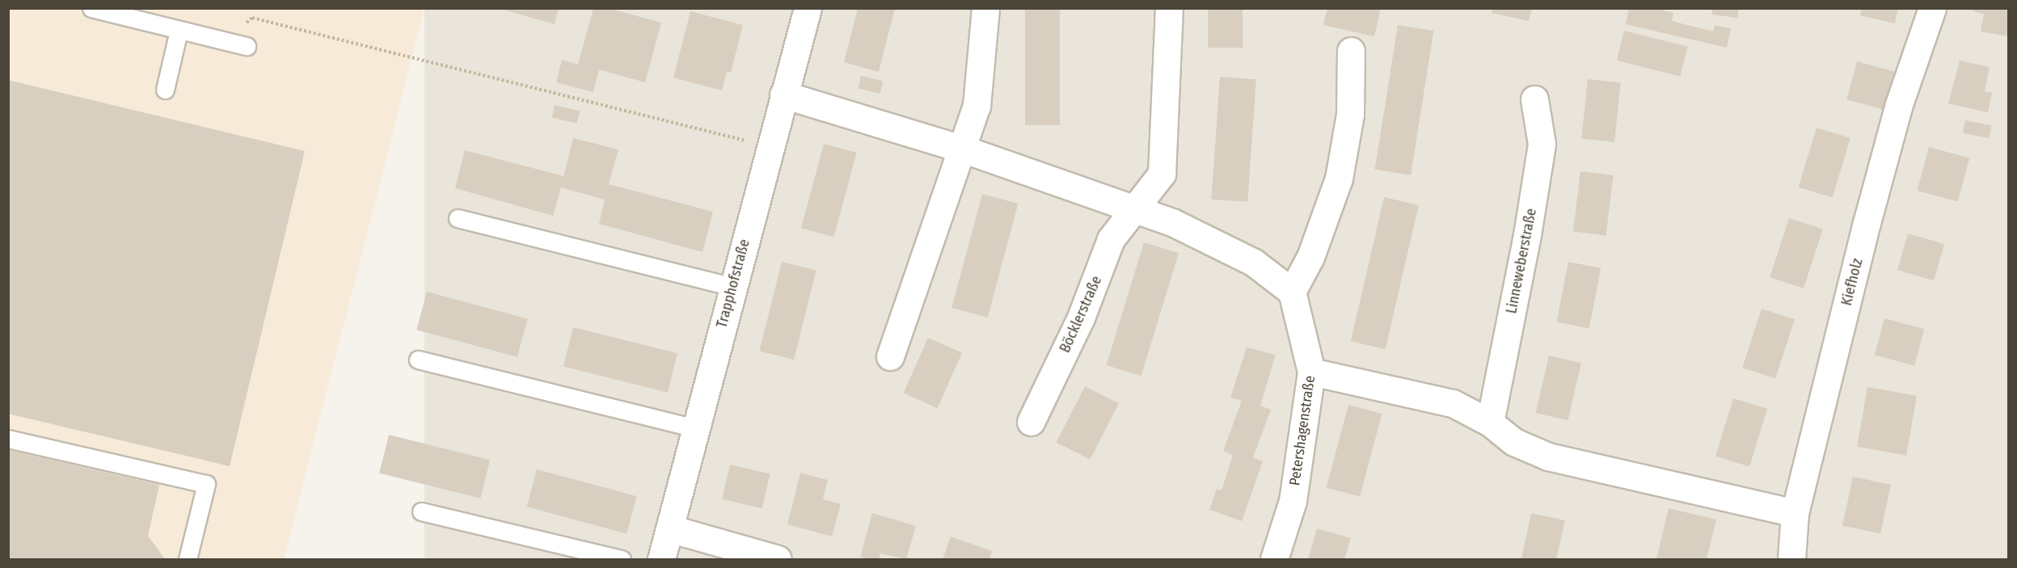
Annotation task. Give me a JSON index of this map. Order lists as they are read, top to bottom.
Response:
{
  "streets": {
    "street": [
      "Linneweberstraße",
      "Kiefholz",
      "Trapphofstraße",
      "Böcklerstraße",
      "Petershagenstraße"
    ]
  }
}
